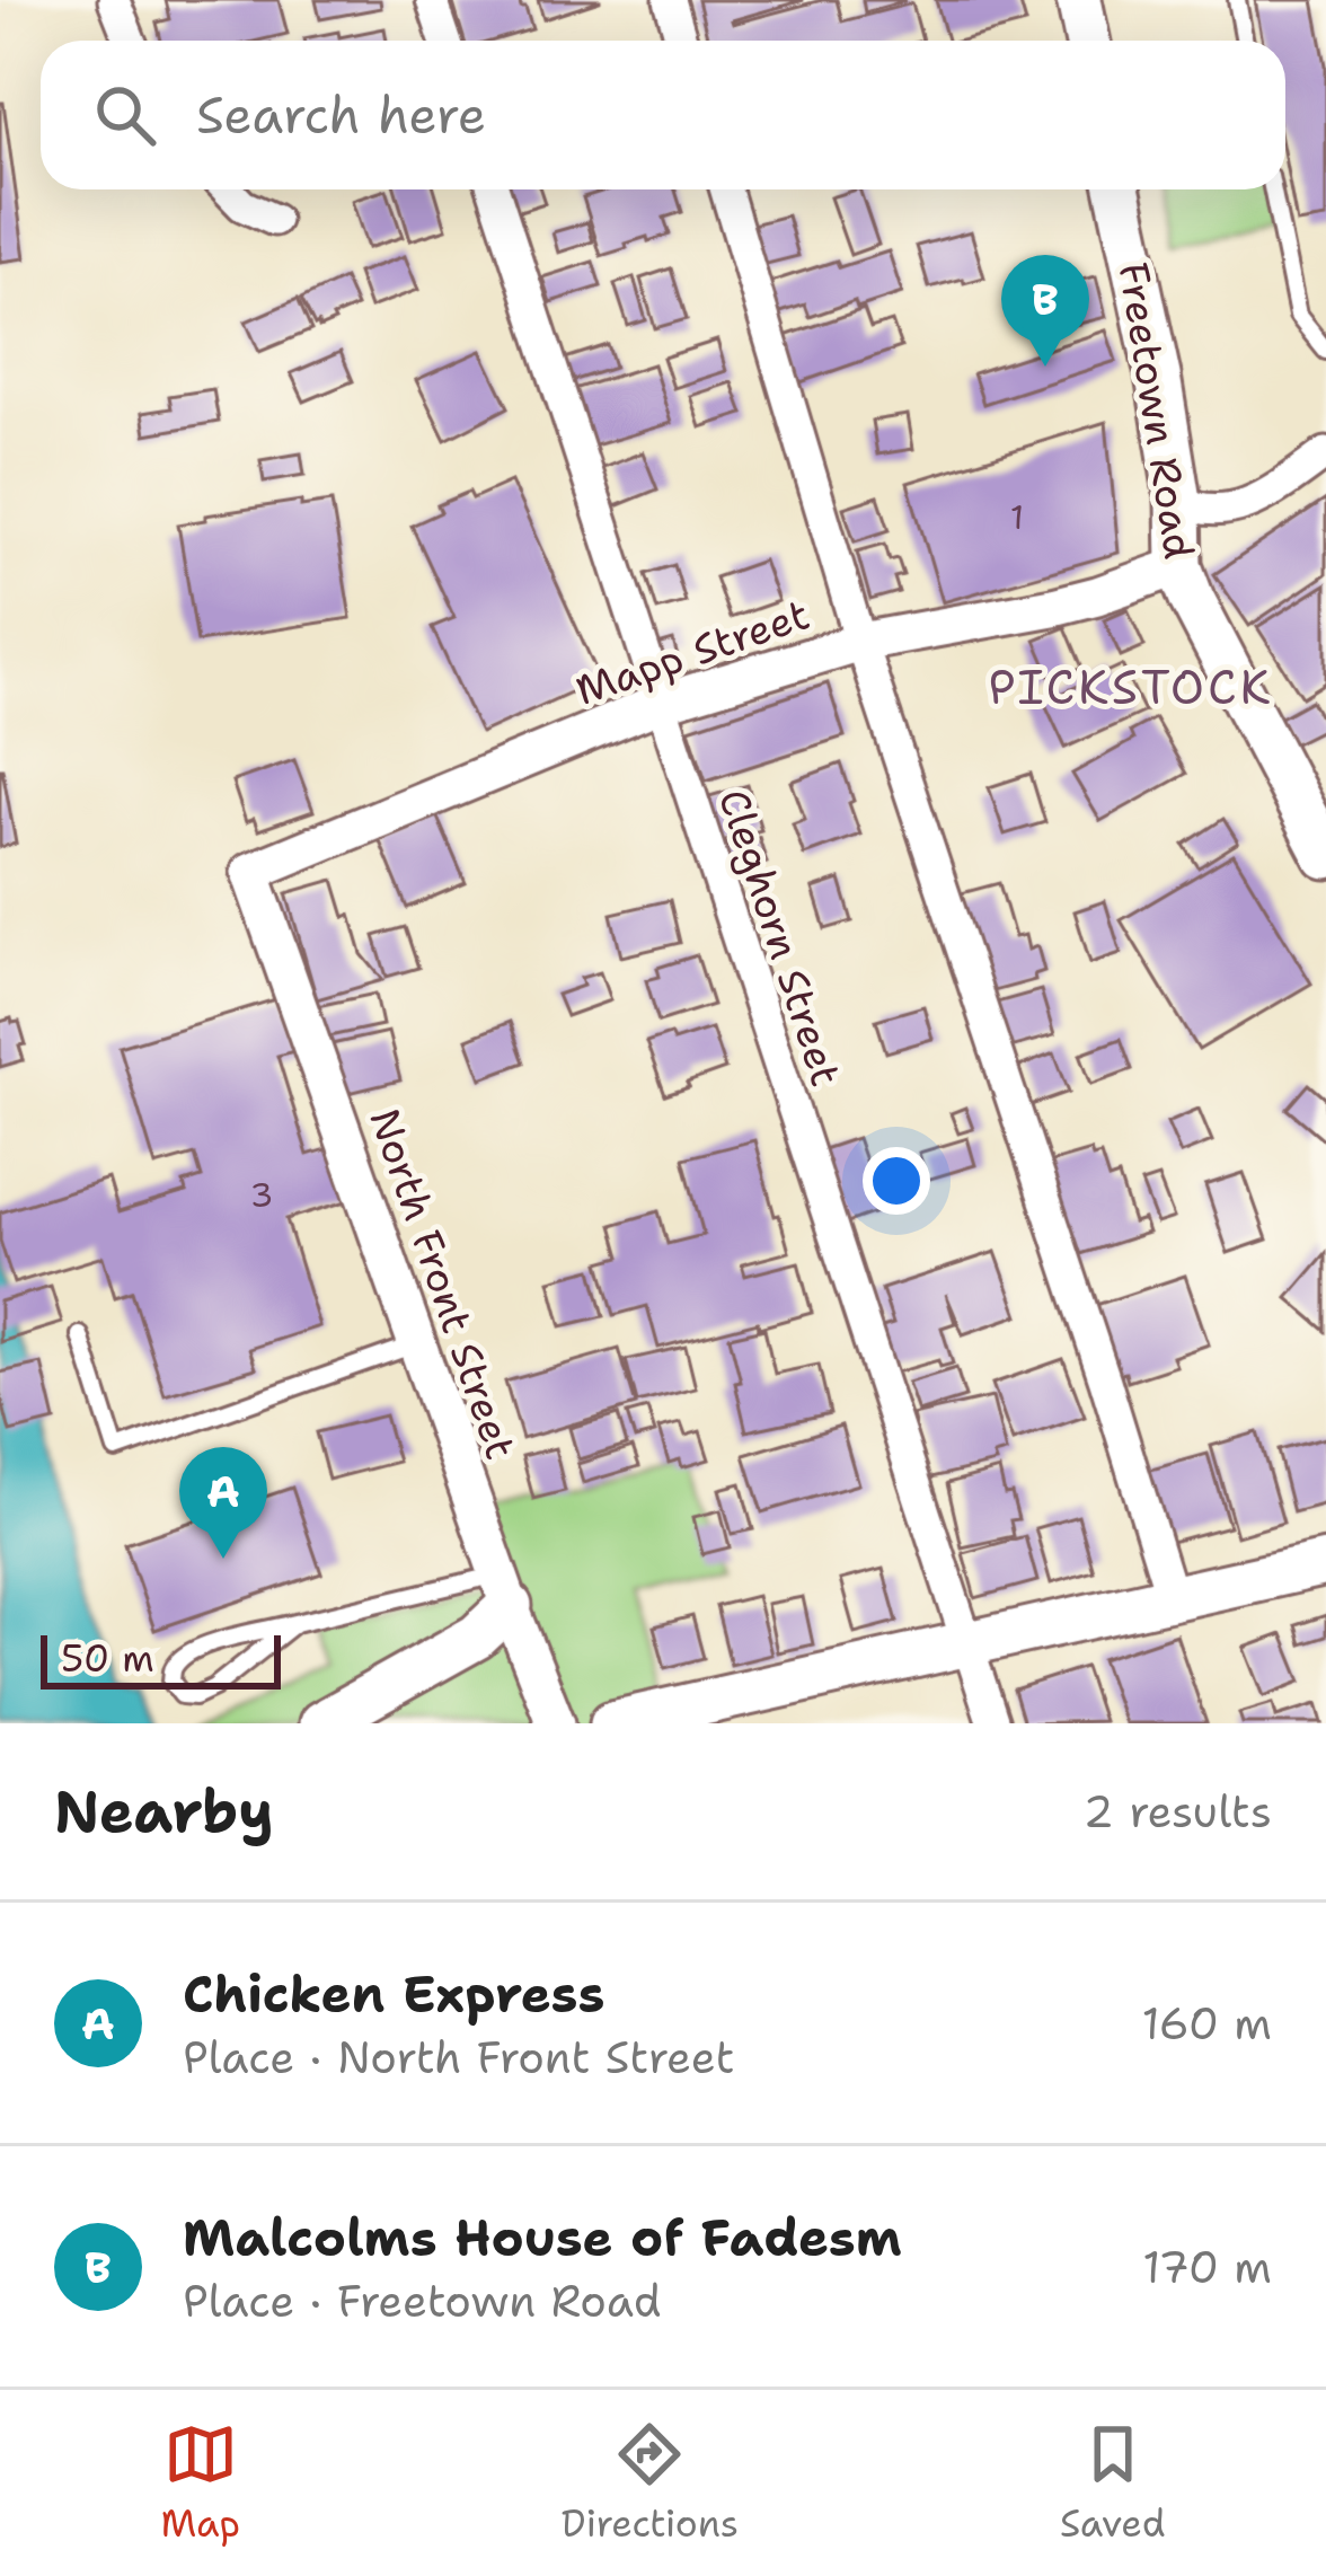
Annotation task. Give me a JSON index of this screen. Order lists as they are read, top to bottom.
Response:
{
  "streets": {
    "main road": ["Freetown Road"],
    "street": ["Mapp Street", "Cleghorn Street", "North Front Street"]
  },
  "crossings": [
    ["Freetown Road", "Mapp Street"],
    ["Mapp Street", "Cleghorn Street"],
    ["Mapp Street", "North Front Street"]
  ],
  "districts": ["PICKSTOCK"],
  "house_numbers": ["1", "3"],
  "scale_bar": "50 m",
  "page": {
    "search": "Search here",
    "pins": ["B", "A"],
    "scale": "50 m",
    "heading": ["Nearby", "2 results"],
    "list": [
      {
        "mark": "A",
        "name": "Chicken Express",
        "note": "Place · North Front Street",
        "value": "160 m"
      },
      {
        "mark": "B",
        "name": "Malcolms House of Fadesm",
        "note": "Place · Freetown Road",
        "value": "170 m"
      }
    ],
    "nav": ["Map", "Directions", "Saved"]
  }
}
